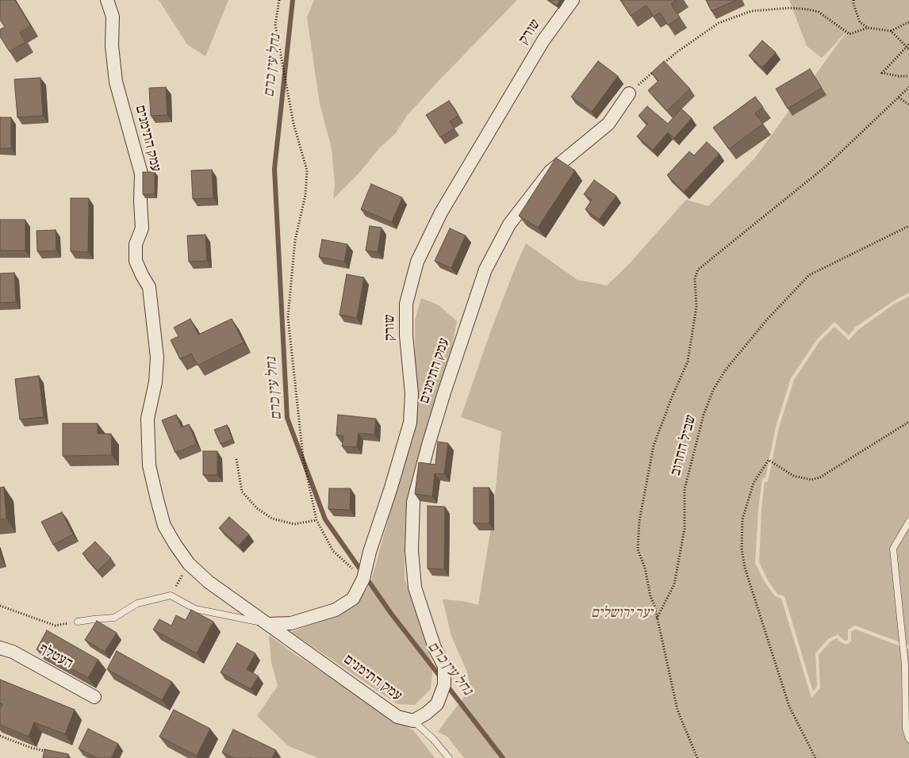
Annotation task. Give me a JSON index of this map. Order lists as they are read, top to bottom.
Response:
{
  "streets": {
    "street": ["שורק", "עמק התימנים", "העטלף"],
    "path": ["שביל החרוב"]
  },
  "crossings": [
    ["שורק", "עמק התימנים"]
  ],
  "water": ["נחל עין כרם"],
  "parks": ["יער ירושלים"]
}
